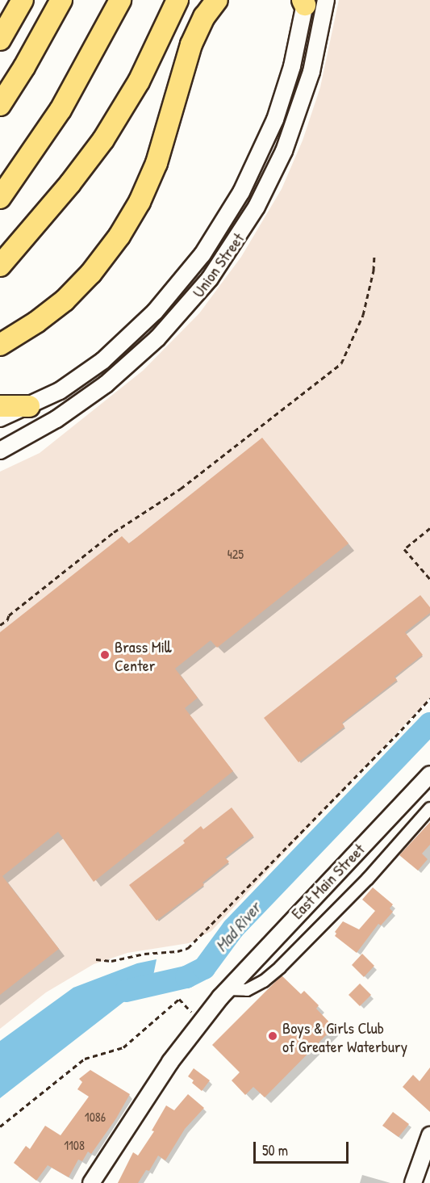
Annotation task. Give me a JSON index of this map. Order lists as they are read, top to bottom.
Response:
{
  "streets": {
    "main road": ["Union Street", "East Main Street"]
  },
  "water": ["Mad River"],
  "places": ["Brass Mill Center", "Boys & Girls Club of Greater Waterbury"],
  "house_numbers": ["425", "1086", "1108"],
  "scale_bar": "50 m"
}
